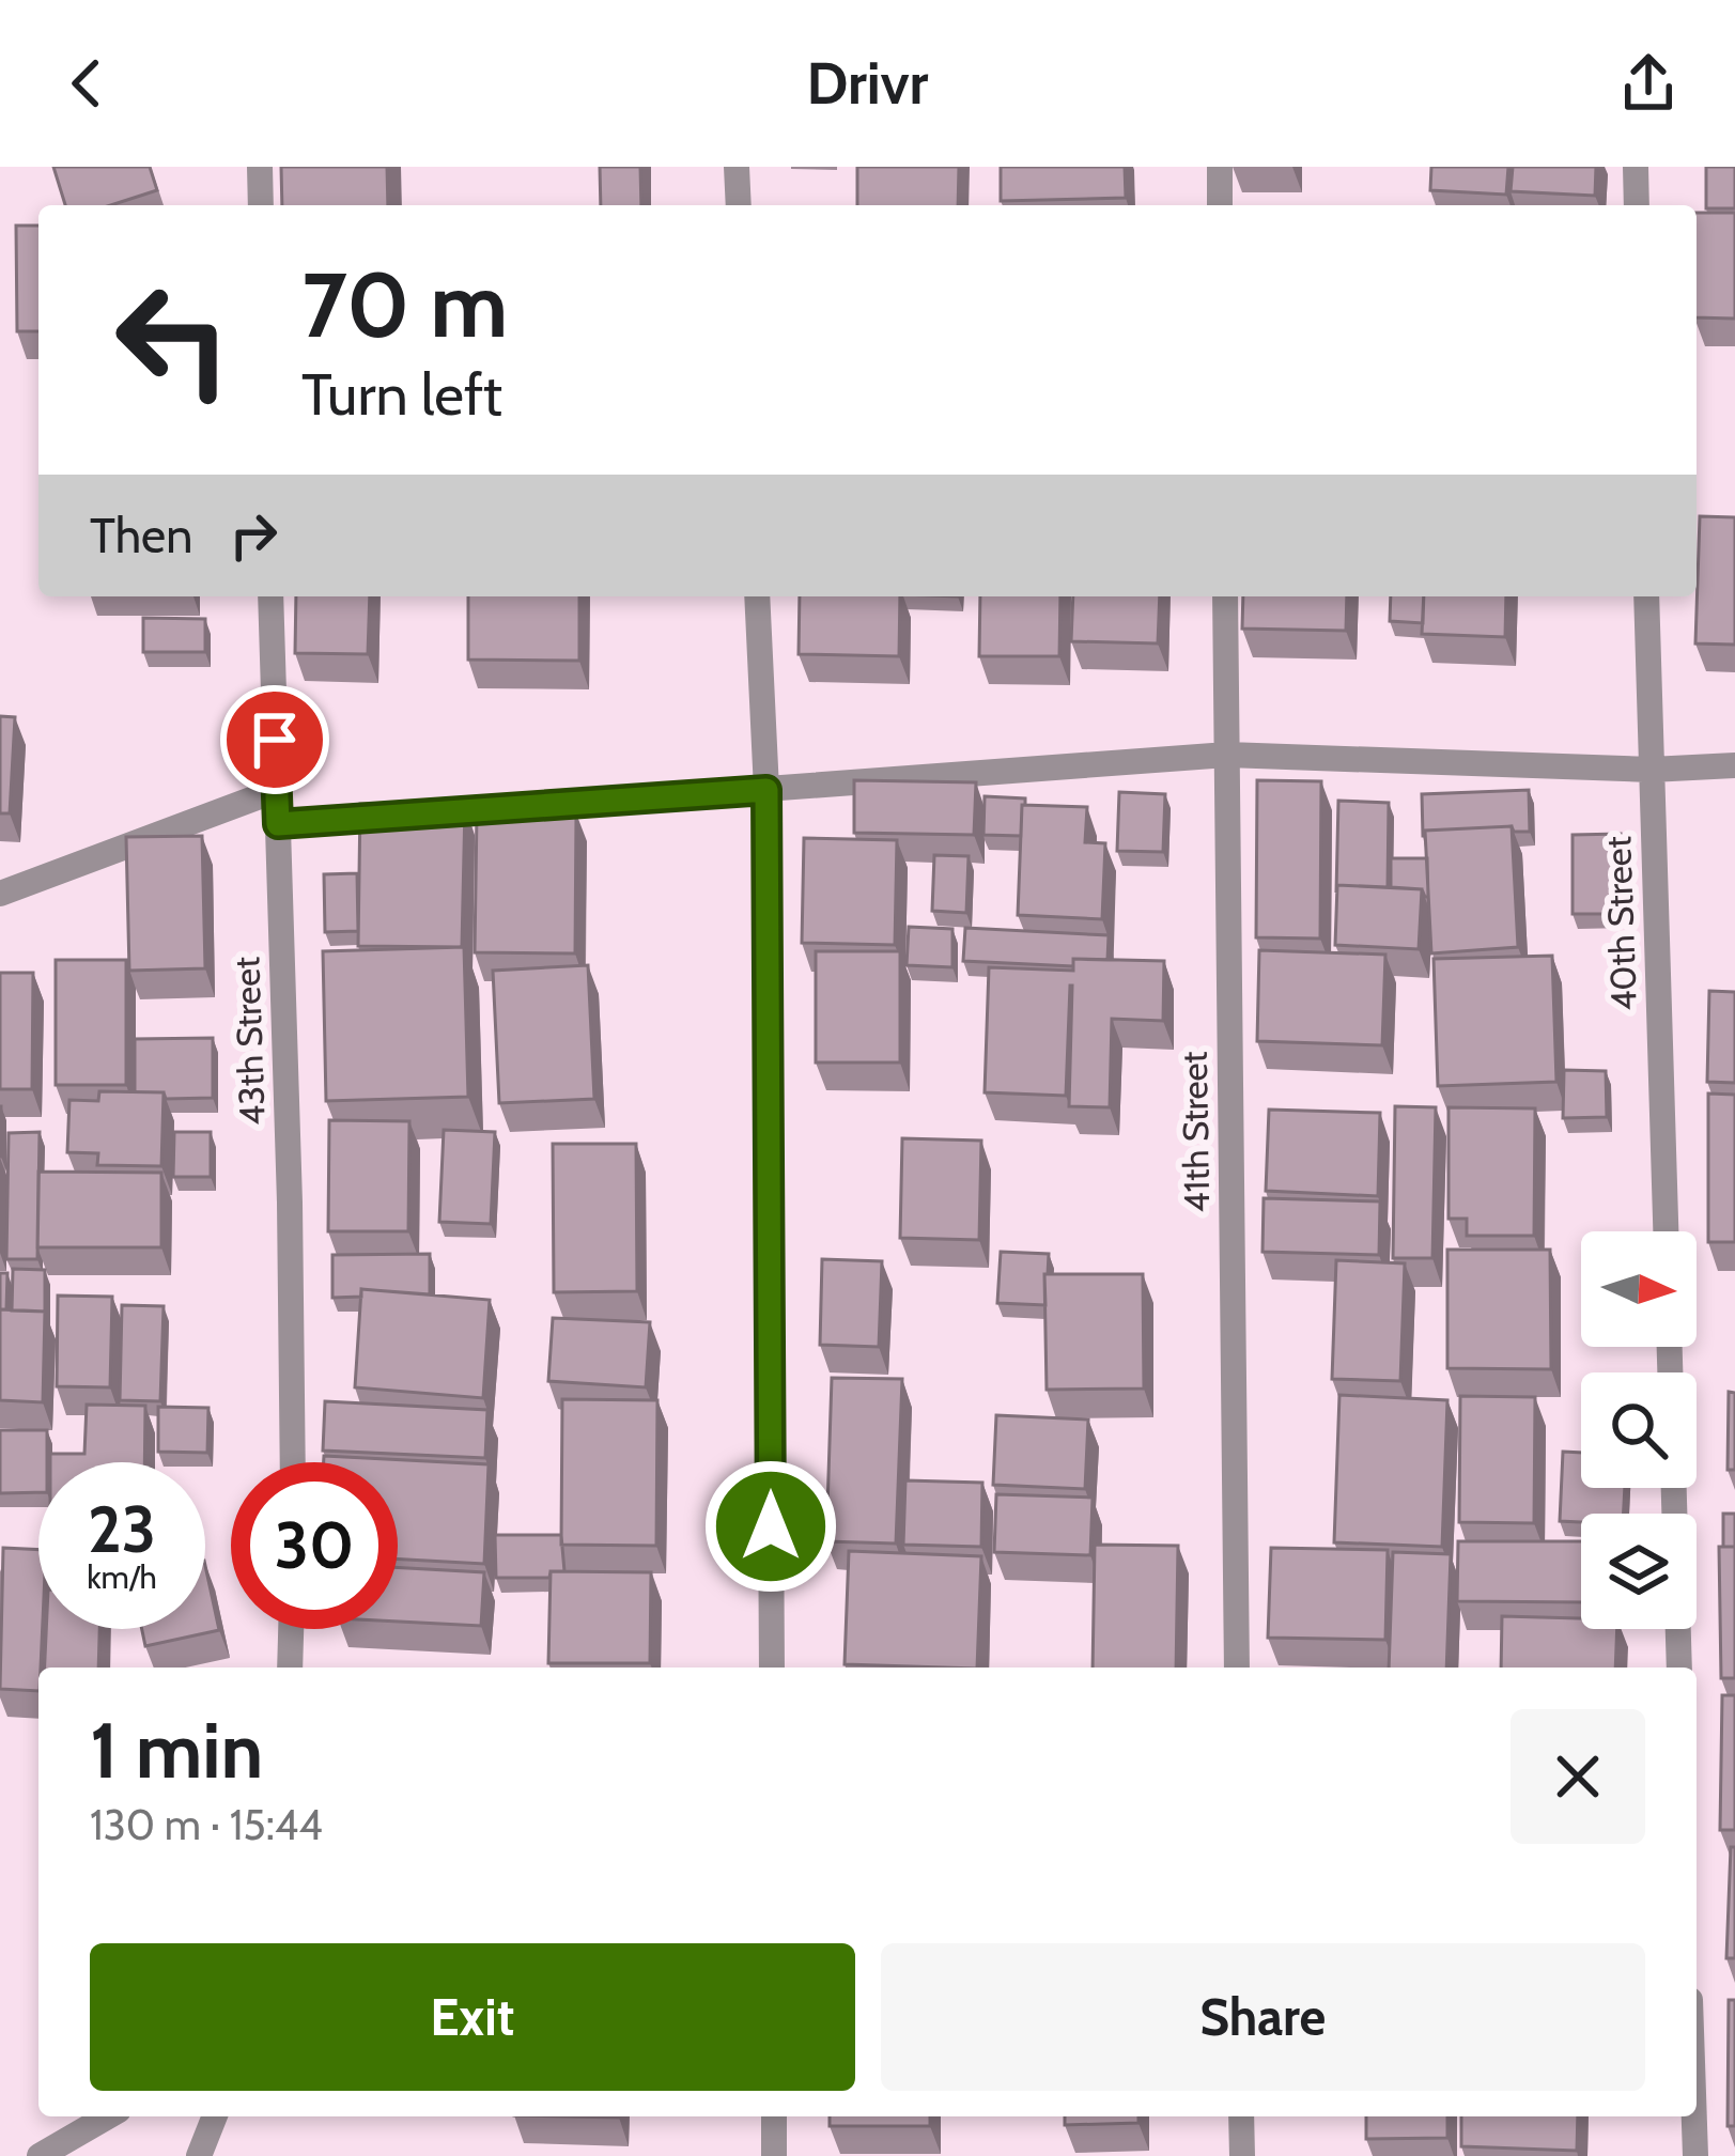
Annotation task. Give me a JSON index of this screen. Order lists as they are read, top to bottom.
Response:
{
  "streets": {
    "street": ["40th Street", "43th Street", "41th Street"]
  },
  "north": "right",
  "page": {
    "header": "Drivr",
    "turn": ["70 m", "Turn left"],
    "then": "Then",
    "speed": "23 km/h",
    "limit": "30",
    "heading": ["1 min", "130 m · 15:44"],
    "buttons": ["Exit", "Share"]
  }
}
